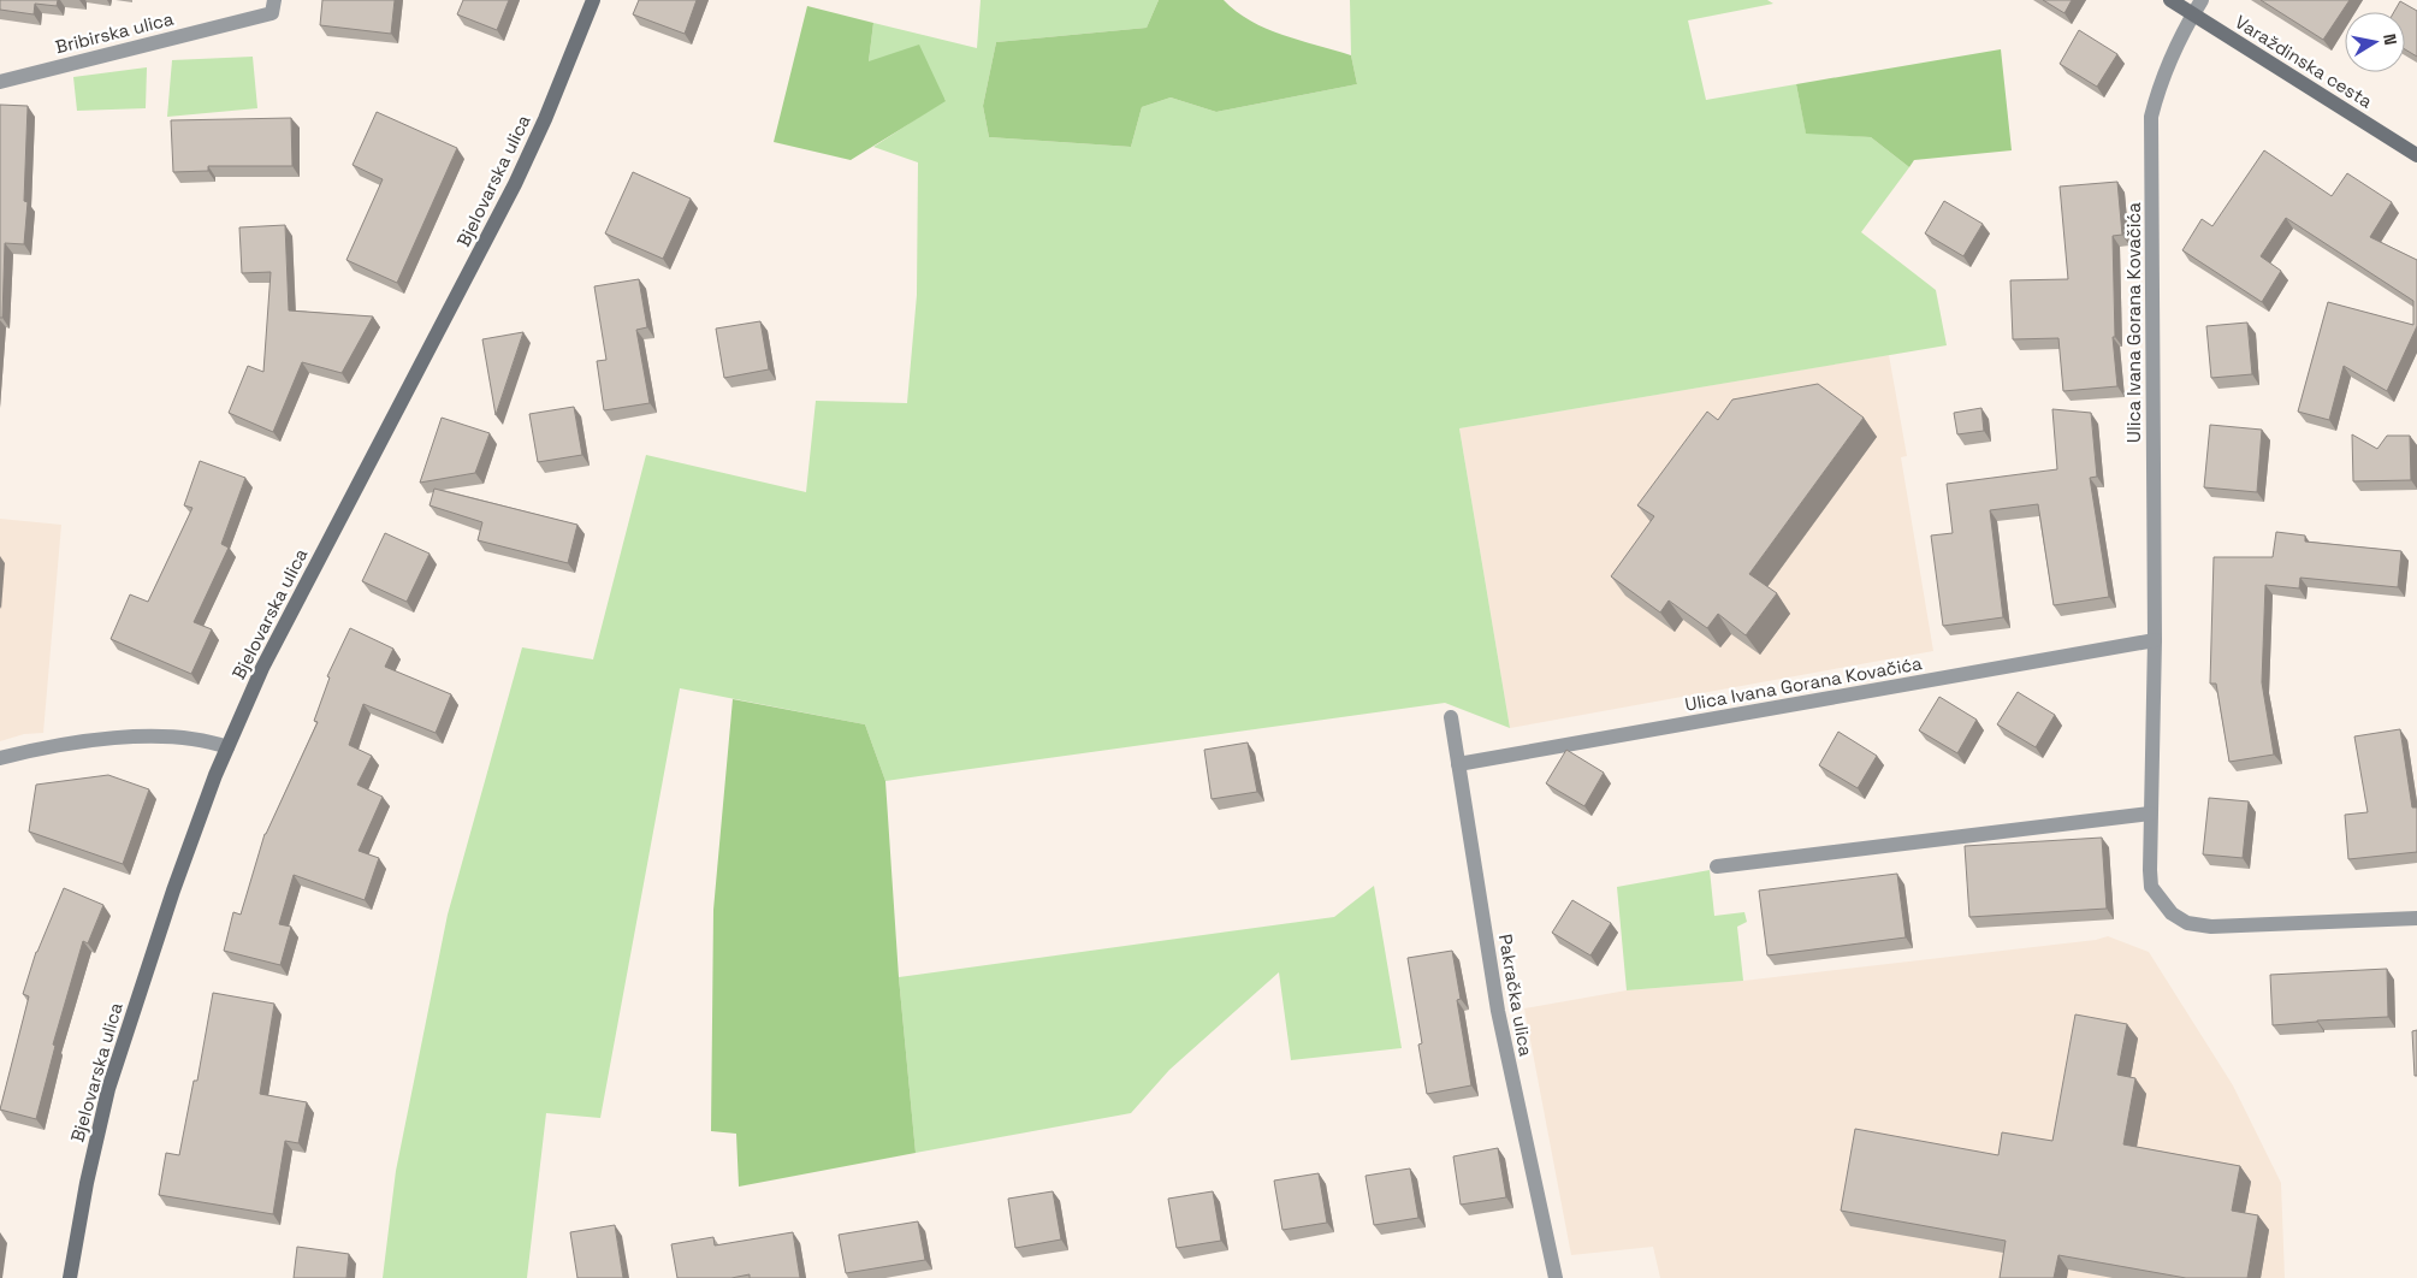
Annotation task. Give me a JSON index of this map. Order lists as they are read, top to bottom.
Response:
{
  "streets": {
    "main road": ["Varaždinska cesta", "Bjelovarska ulica"],
    "street": ["Bribirska ulica", "Ulica Ivana Gorana Kovačića", "Pakračka ulica"]
  },
  "crossings": [
    ["Varaždinska cesta", "Ulica Ivana Gorana Kovačića"],
    ["Ulica Ivana Gorana Kovačića", "Pakračka ulica"]
  ],
  "north": "right"
}
